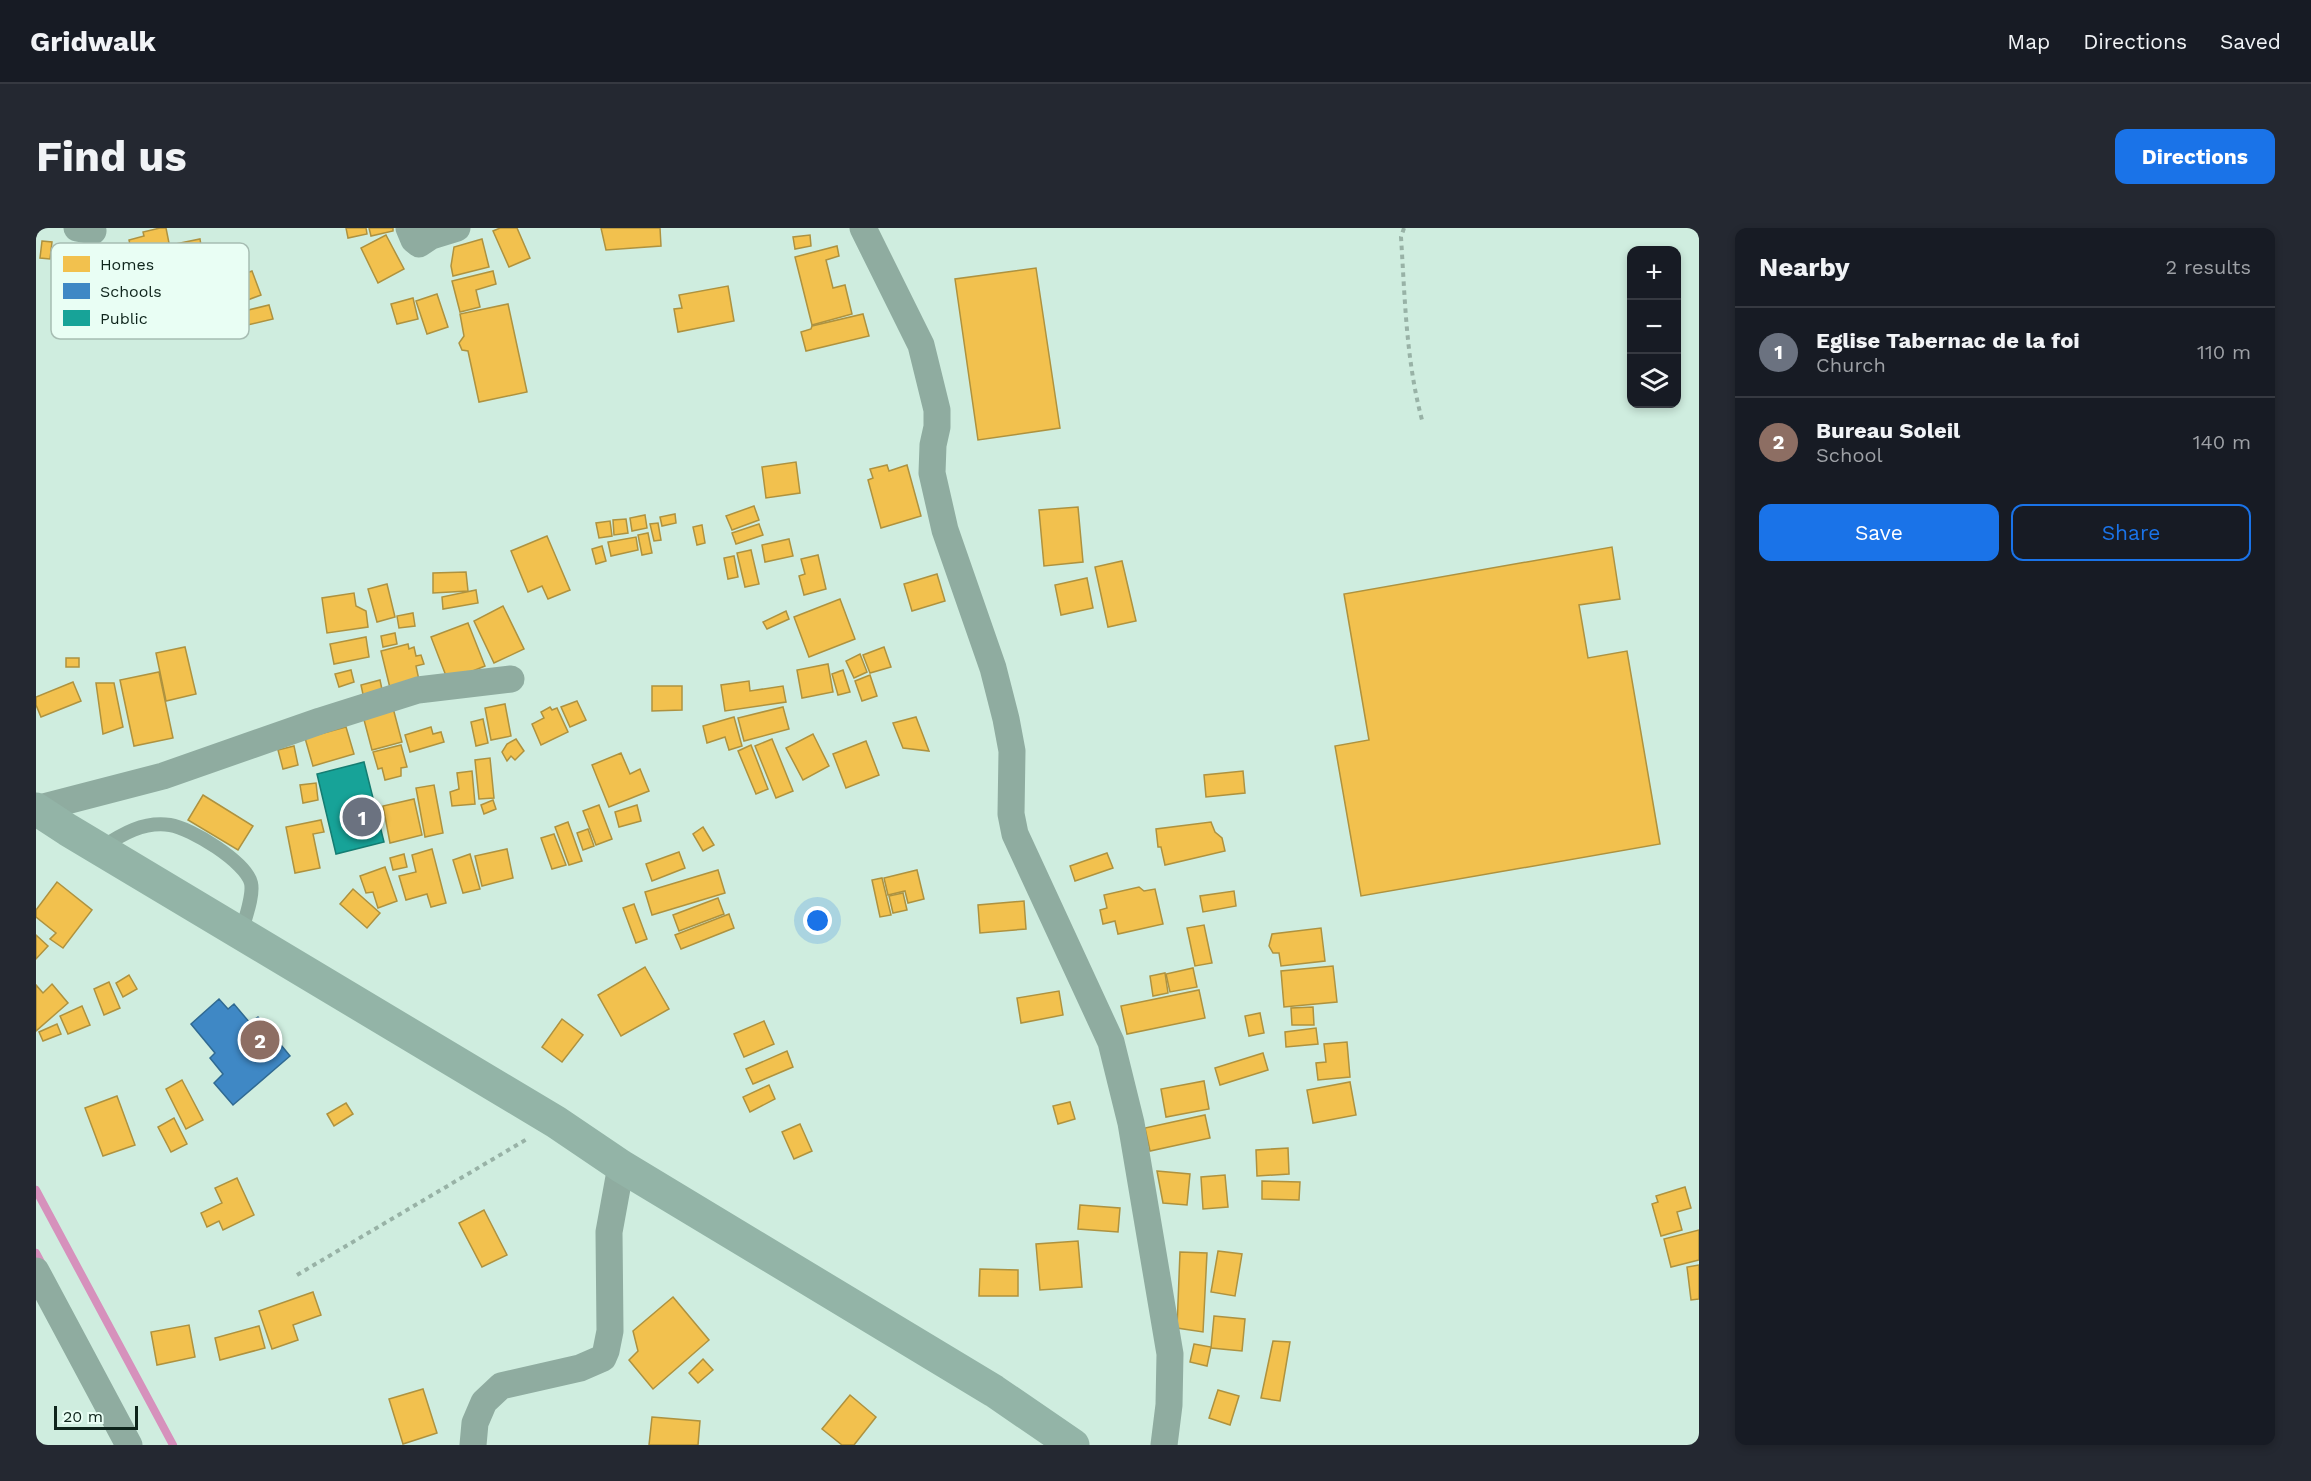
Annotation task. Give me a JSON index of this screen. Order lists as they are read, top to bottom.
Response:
{
  "legend": ["Homes", "Schools", "Public"],
  "scale_bar": "20 m",
  "page": {
    "header": "Gridwalk",
    "nav": ["Map", "Directions", "Saved"],
    "buttons": [
      "Directions",
      ["Save", "Share"]
    ],
    "title": "Find us",
    "heading": ["Nearby", "2 results"],
    "map_buttons": ["+", "−"],
    "list": [
      {
        "mark": "1",
        "name": "Eglise Tabernac de la foi",
        "note": "Church",
        "value": "110 m"
      },
      {
        "mark": "2",
        "name": "Bureau Soleil",
        "note": "School",
        "value": "140 m"
      }
    ],
    "pins": ["1", "2"],
    "scale": "20 m"
  }
}
